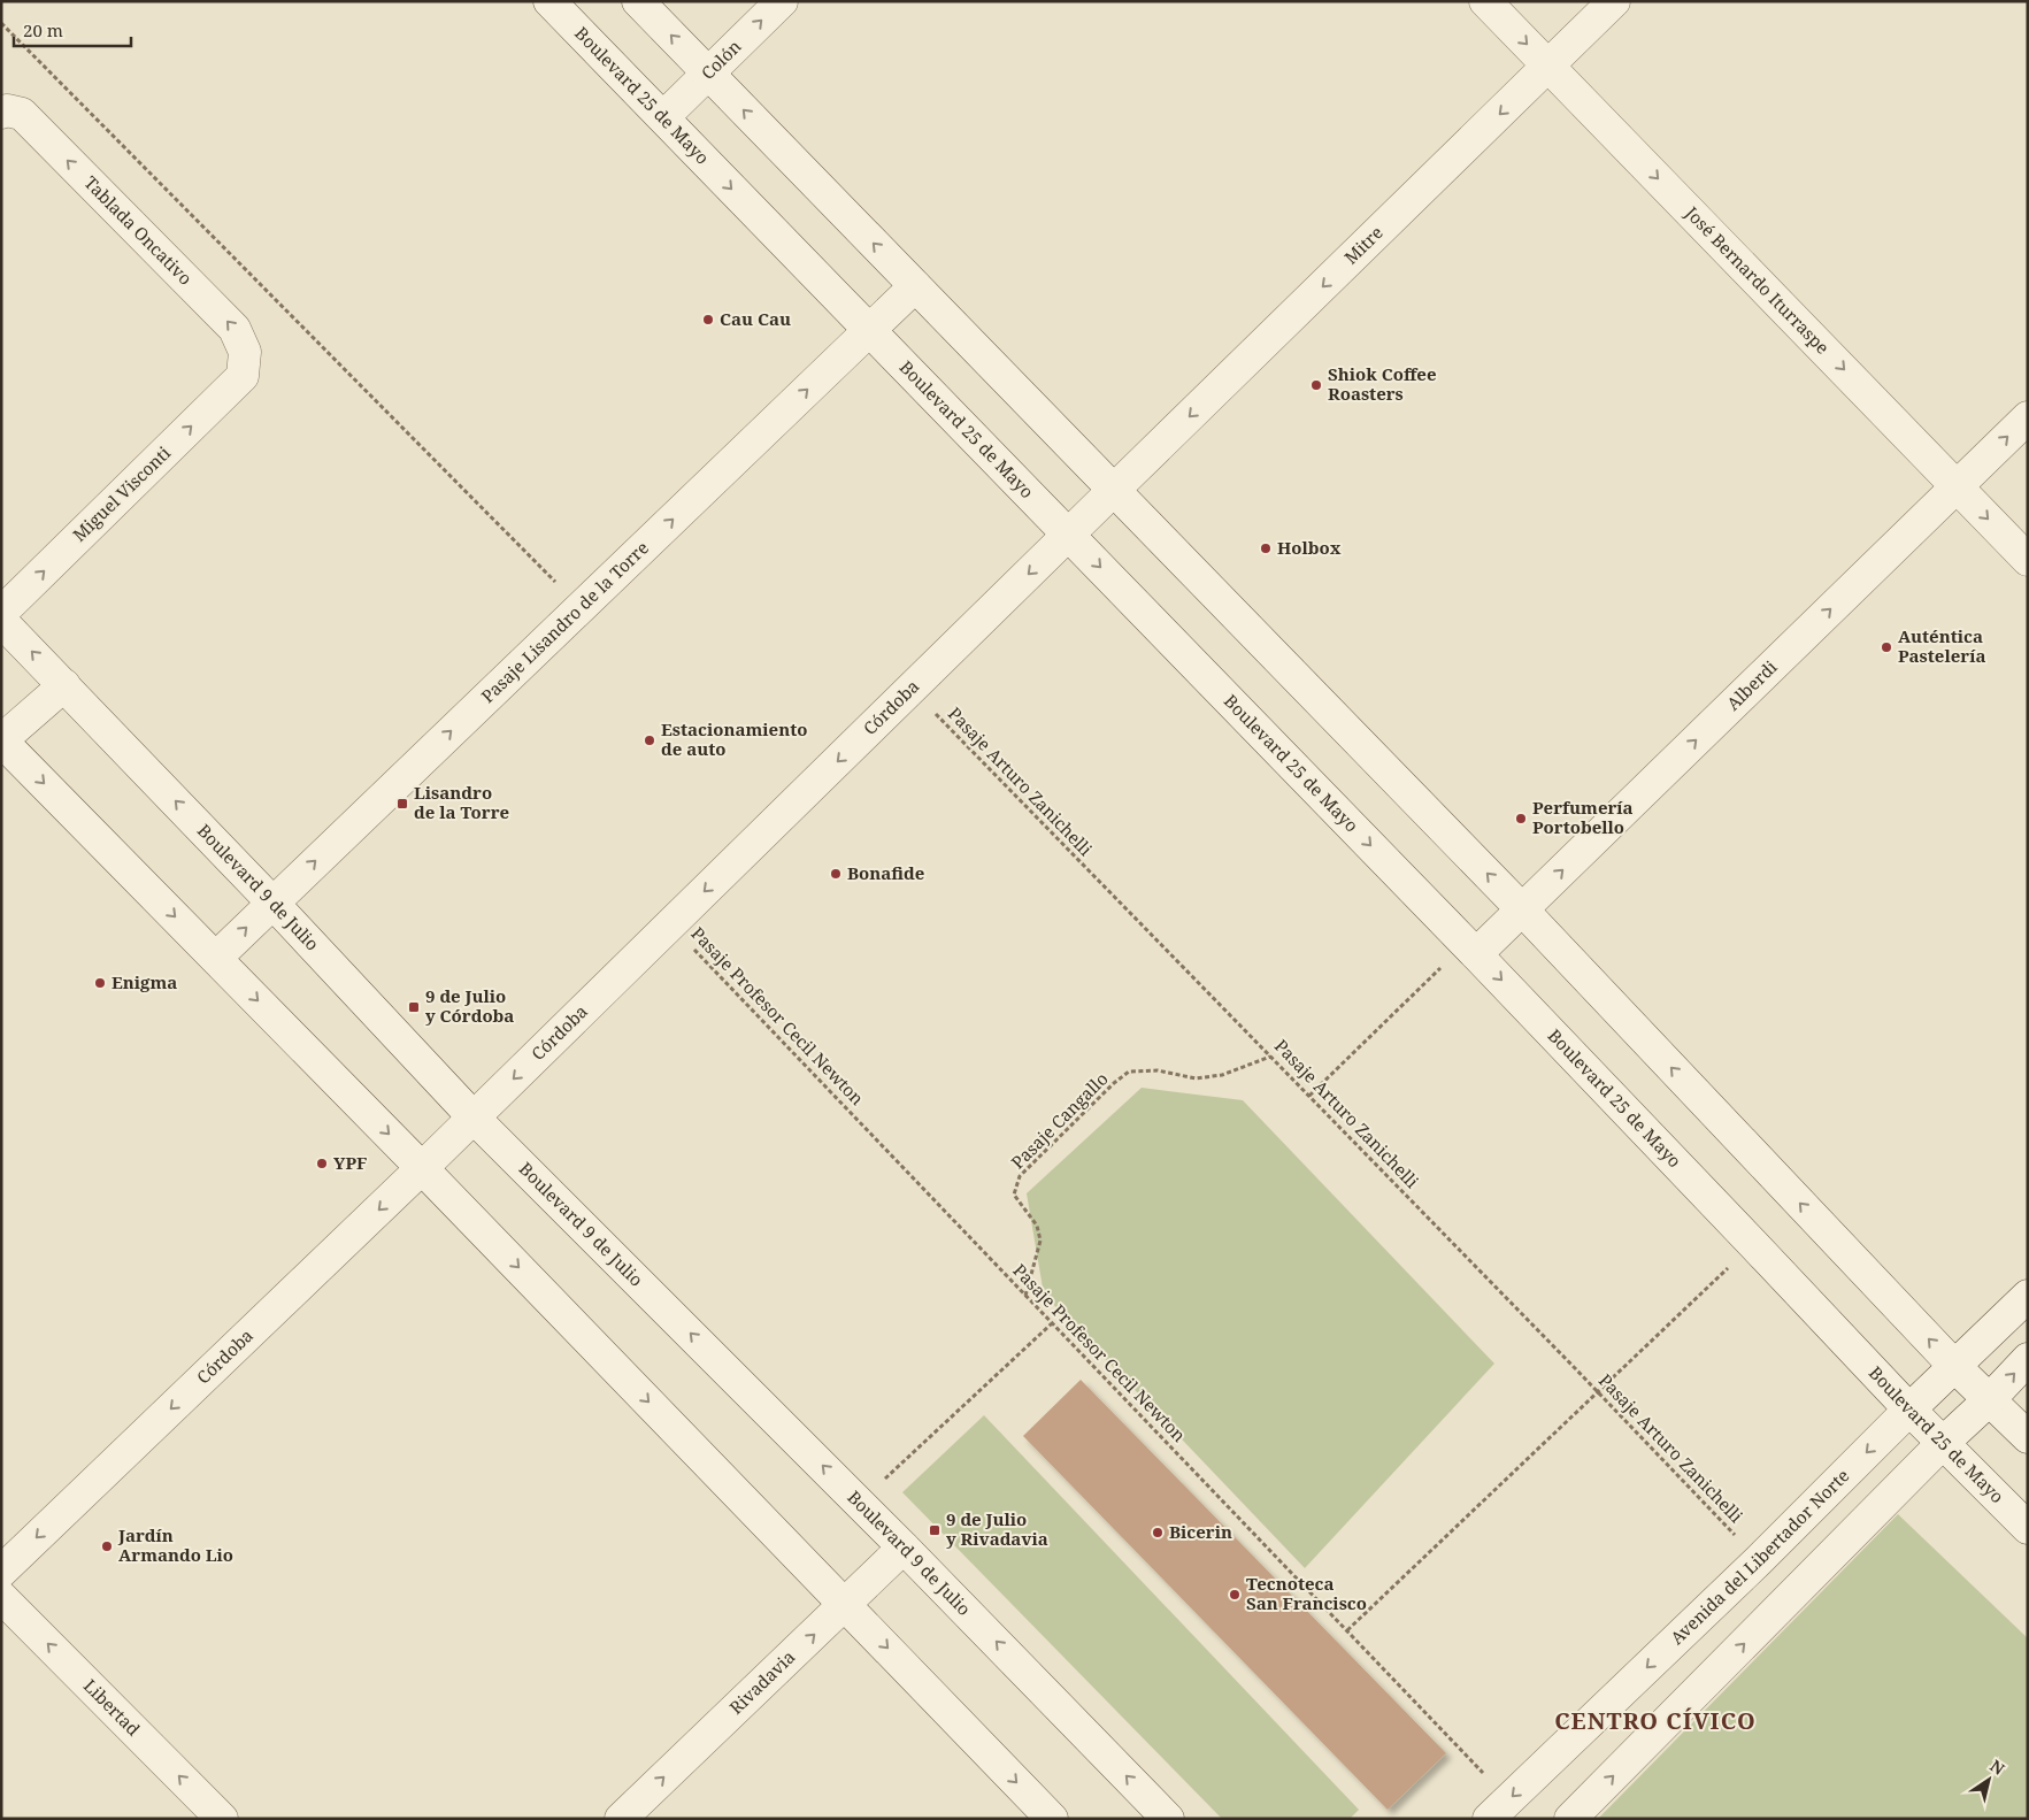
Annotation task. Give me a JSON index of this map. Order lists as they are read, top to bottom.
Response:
{
  "streets": {
    "main road": [
      "Colón",
      "Boulevard 25 de Mayo",
      "Tablada Oncativo",
      "Mitre",
      "José Bernardo Iturraspe",
      "Miguel Visconti",
      "Pasaje Lisandro de la Torre",
      "Alberdi",
      "Córdoba",
      "Boulevard 9 de Julio",
      "Avenida del Libertador Norte",
      "Rivadavia",
      "Libertad"
    ],
    "path": ["Pasaje Arturo Zanichelli", "Pasaje Profesor Cecil Newton", "Pasaje Cangallo"]
  },
  "crossings": [
    ["Colón", "Boulevard 25 de Mayo"],
    ["Boulevard 25 de Mayo", "Pasaje Lisandro de la Torre"],
    ["Boulevard 25 de Mayo", "Alberdi"],
    ["Boulevard 25 de Mayo", "Córdoba"],
    ["Boulevard 25 de Mayo", "Avenida del Libertador Norte"],
    ["Tablada Oncativo", "Miguel Visconti"],
    ["Mitre", "José Bernardo Iturraspe"],
    ["Mitre", "Córdoba"],
    ["José Bernardo Iturraspe", "Alberdi"],
    ["Pasaje Lisandro de la Torre", "Boulevard 9 de Julio"],
    ["Córdoba", "Pasaje Arturo Zanichelli"],
    ["Córdoba", "Boulevard 9 de Julio"],
    ["Córdoba", "Pasaje Profesor Cecil Newton"],
    ["Pasaje Arturo Zanichelli", "Pasaje Cangallo"],
    ["Pasaje Arturo Zanichelli", "Avenida del Libertador Norte"],
    ["Boulevard 9 de Julio", "Rivadavia"],
    ["Pasaje Profesor Cecil Newton", "Pasaje Cangallo"],
    ["Pasaje Profesor Cecil Newton", "Avenida del Libertador Norte"]
  ],
  "one_way": [
    "Colón",
    "Tablada Oncativo",
    "Mitre",
    "José Bernardo Iturraspe",
    "Miguel Visconti",
    "Pasaje Lisandro de la Torre",
    "Alberdi",
    "Córdoba",
    "Rivadavia",
    "Libertad"
  ],
  "districts": ["CENTRO CÍVICO"],
  "places": {
    "other": [
      "Cau Cau",
      "Shiok Coffee Roasters",
      "Holbox",
      "Auténtica Pastelería",
      "Estacionamiento de auto",
      "Perfumería Portobello",
      "Bonafide",
      "Enigma",
      "YPF",
      "Bicerin",
      "Jardín Armando Lio",
      "Tecnoteca San Francisco"
    ],
    "transit": ["Lisandro de la Torre", "9 de Julio y Córdoba", "9 de Julio y Rivadavia"]
  },
  "scale_bar": "20 m",
  "north": "top right"
}
